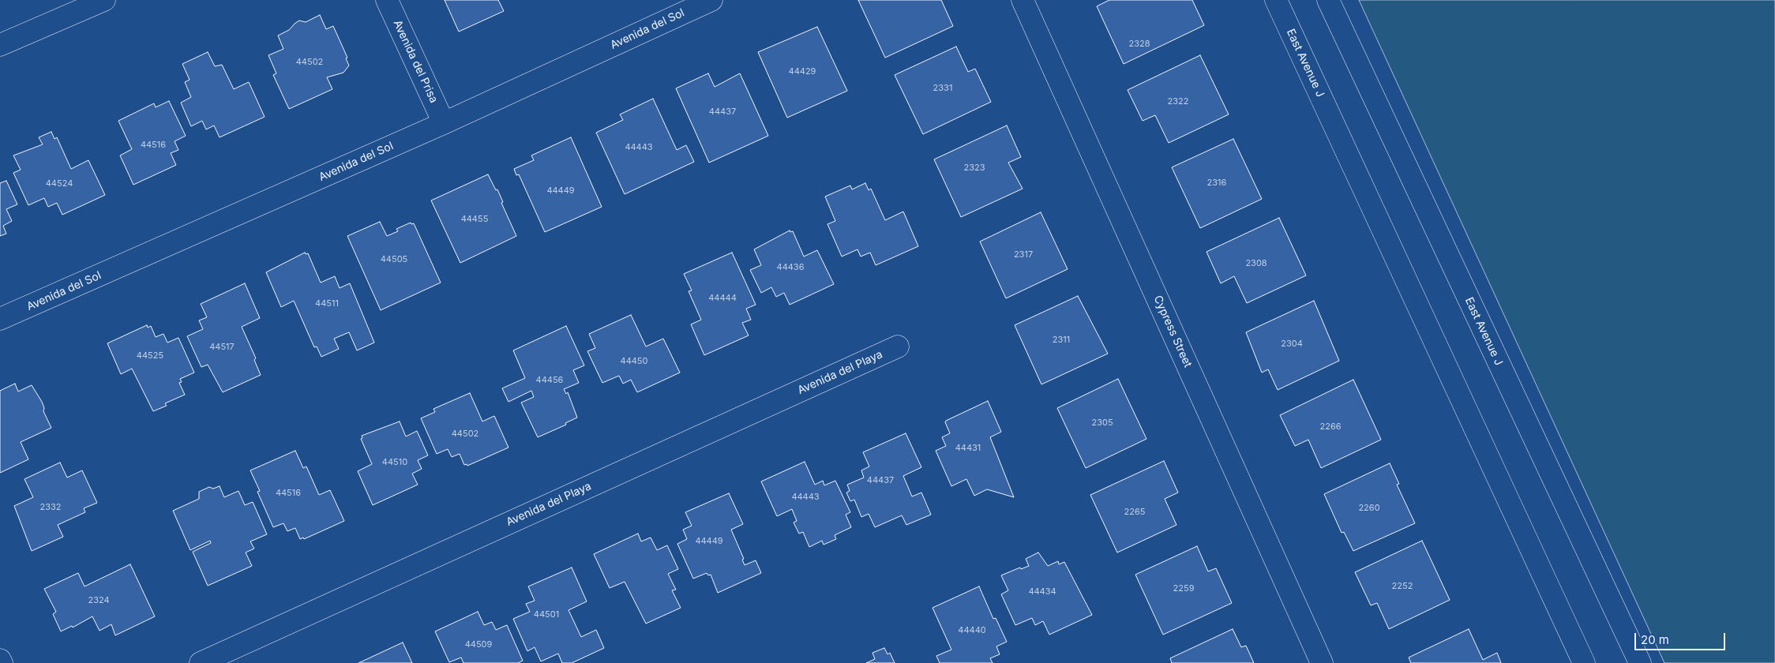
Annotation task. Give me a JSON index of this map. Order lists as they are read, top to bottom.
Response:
{
  "streets": {
    "street": [
      "Avenida del Sol",
      "Avenida del Prisa",
      "East Avenue J",
      "Cypress Street",
      "Avenida del Playa"
    ]
  },
  "crossings": [
    ["Avenida del Sol", "Avenida del Prisa"]
  ],
  "house_numbers": [
    "2328",
    "44502",
    "44429",
    "2331",
    "2322",
    "44437",
    "44516",
    "44443",
    "2323",
    "2316",
    "44524",
    "44449",
    "44455",
    "2317",
    "44505",
    "2308",
    "44436",
    "44444",
    "44511",
    "2311",
    "2304",
    "44517",
    "44525",
    "44450",
    "44456",
    "2305",
    "2266",
    "44502",
    "44431",
    "44510",
    "44437",
    "44516",
    "44443",
    "2332",
    "2260",
    "2265",
    "44449",
    "2252",
    "2259",
    "44434",
    "2324",
    "44501",
    "44440",
    "44509"
  ],
  "scale_bar": "20 m"
}
